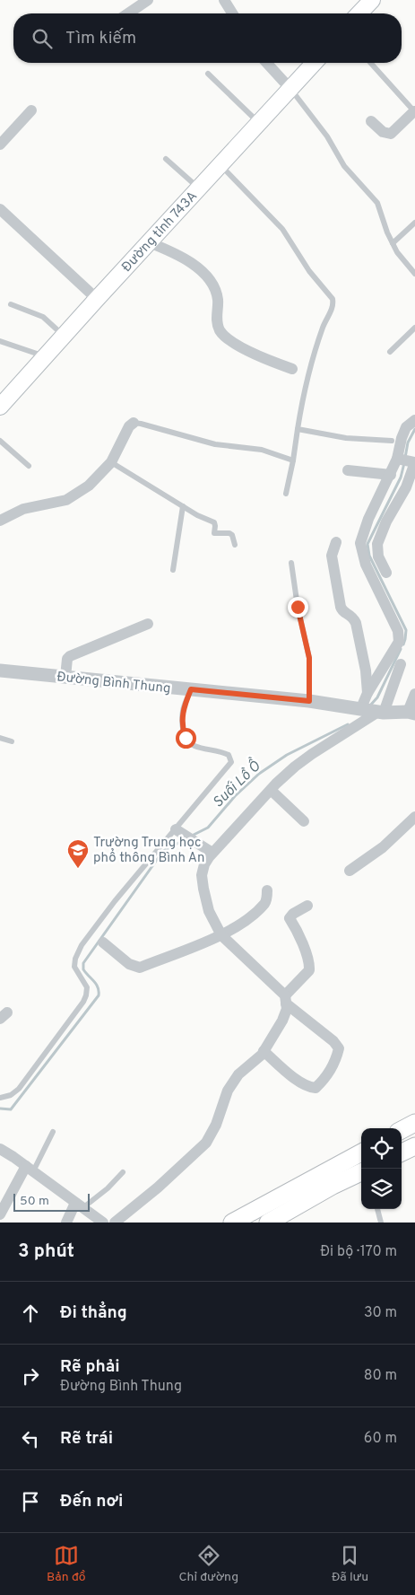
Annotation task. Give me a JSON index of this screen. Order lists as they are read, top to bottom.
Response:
{
  "streets": {
    "main road": ["Đường tỉnh 743A"],
    "street": ["Đường Bình Thung"]
  },
  "water": ["Suối Lồ Ồ"],
  "places": {
    "school or university": ["Trường Trung học phổ thông Bình An"]
  },
  "scale_bar": "50 m",
  "page": {
    "search": "Tìm kiếm",
    "scale": "50 m",
    "heading": ["3 phút", "Đi bộ · 170 m"],
    "list": [
      ["Đi thẳng", "30 m"],
      ["Rẽ phải", "Đường Bình Thung", "80 m"],
      ["Rẽ trái", "60 m"],
      "Đến nơi"
    ],
    "nav": ["Bản đồ", "Chỉ đường", "Đã lưu"]
  }
}
